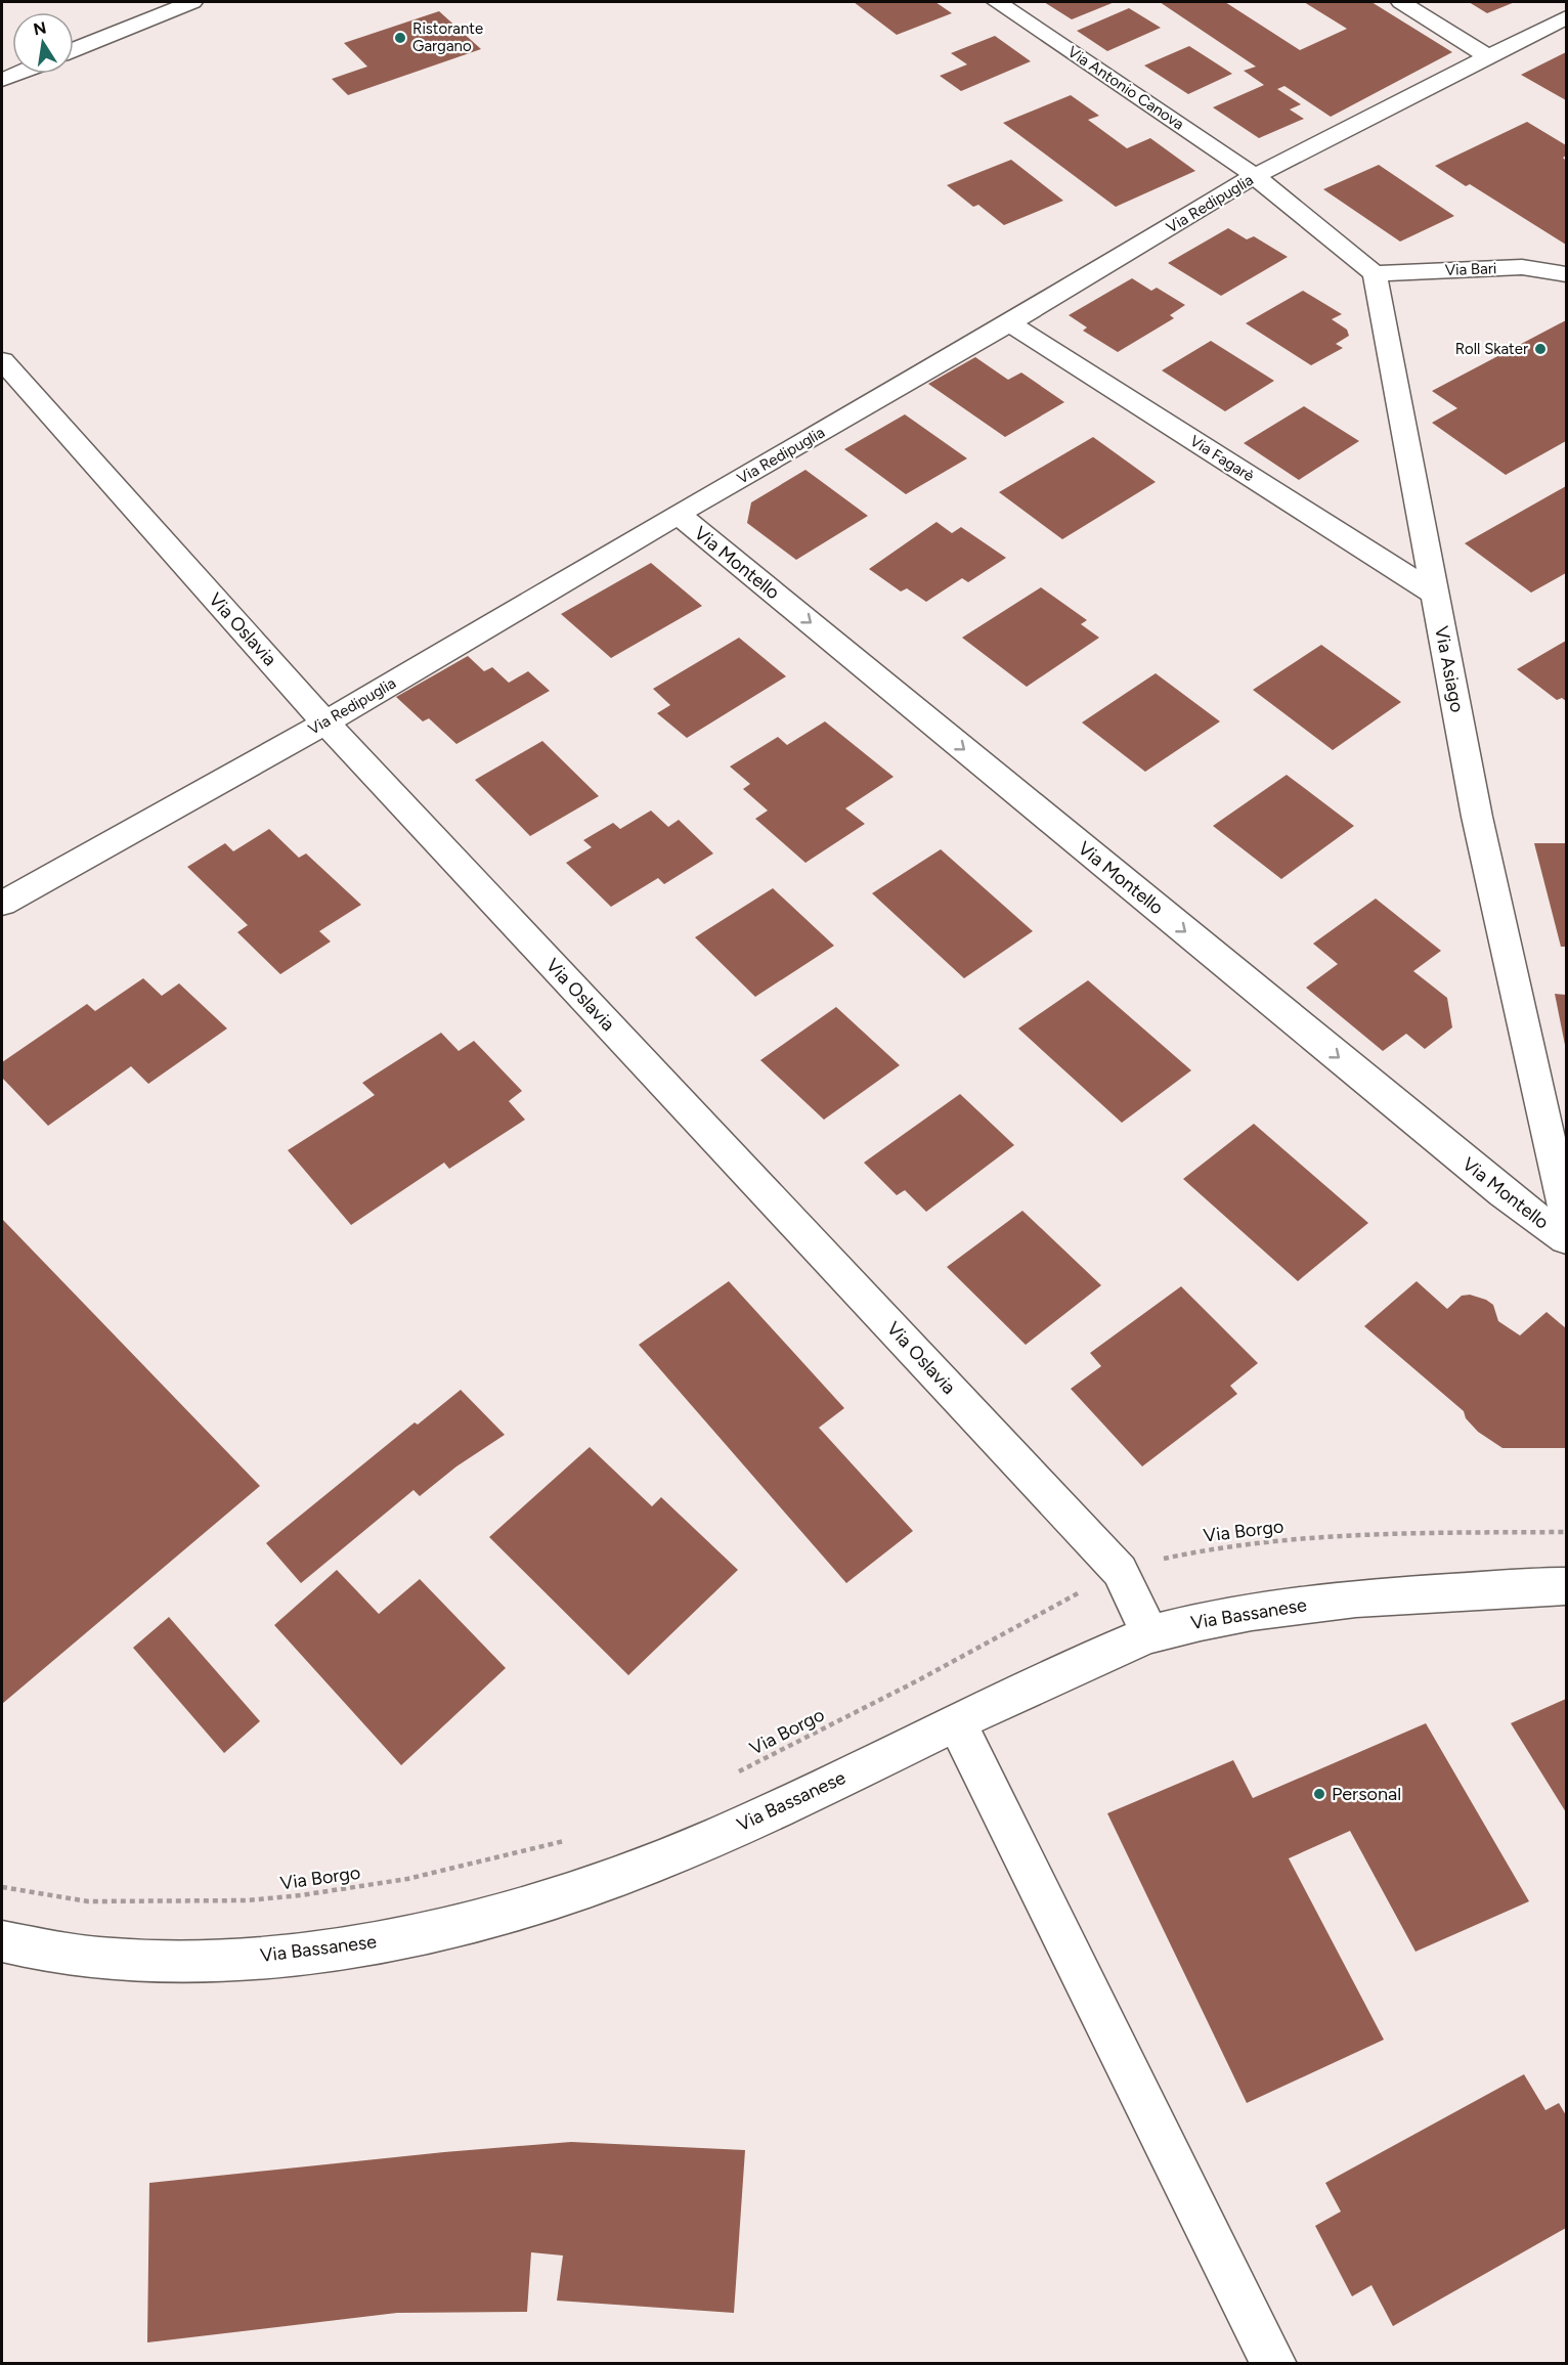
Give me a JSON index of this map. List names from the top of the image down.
{
  "streets": {
    "street": [
      "Via Antonio Canova",
      "Via Redipuglia",
      "Via Bari",
      "Via Fagarè",
      "Via Montello",
      "Via Oslavia",
      "Via Asiago",
      "Via Bassanese"
    ],
    "path": ["Via Borgo"]
  },
  "crossings": [
    ["Via Antonio Canova", "Via Redipuglia"],
    ["Via Redipuglia", "Via Fagarè"],
    ["Via Redipuglia", "Via Montello"],
    ["Via Redipuglia", "Via Oslavia"],
    ["Via Bari", "Via Asiago"],
    ["Via Fagarè", "Via Asiago"],
    ["Via Oslavia", "Via Borgo"],
    ["Via Oslavia", "Via Bassanese"]
  ],
  "one_way": ["Via Montello"],
  "places": ["Ristorante Gargano", "Roll Skater", "Personal"],
  "north": "top"
}
